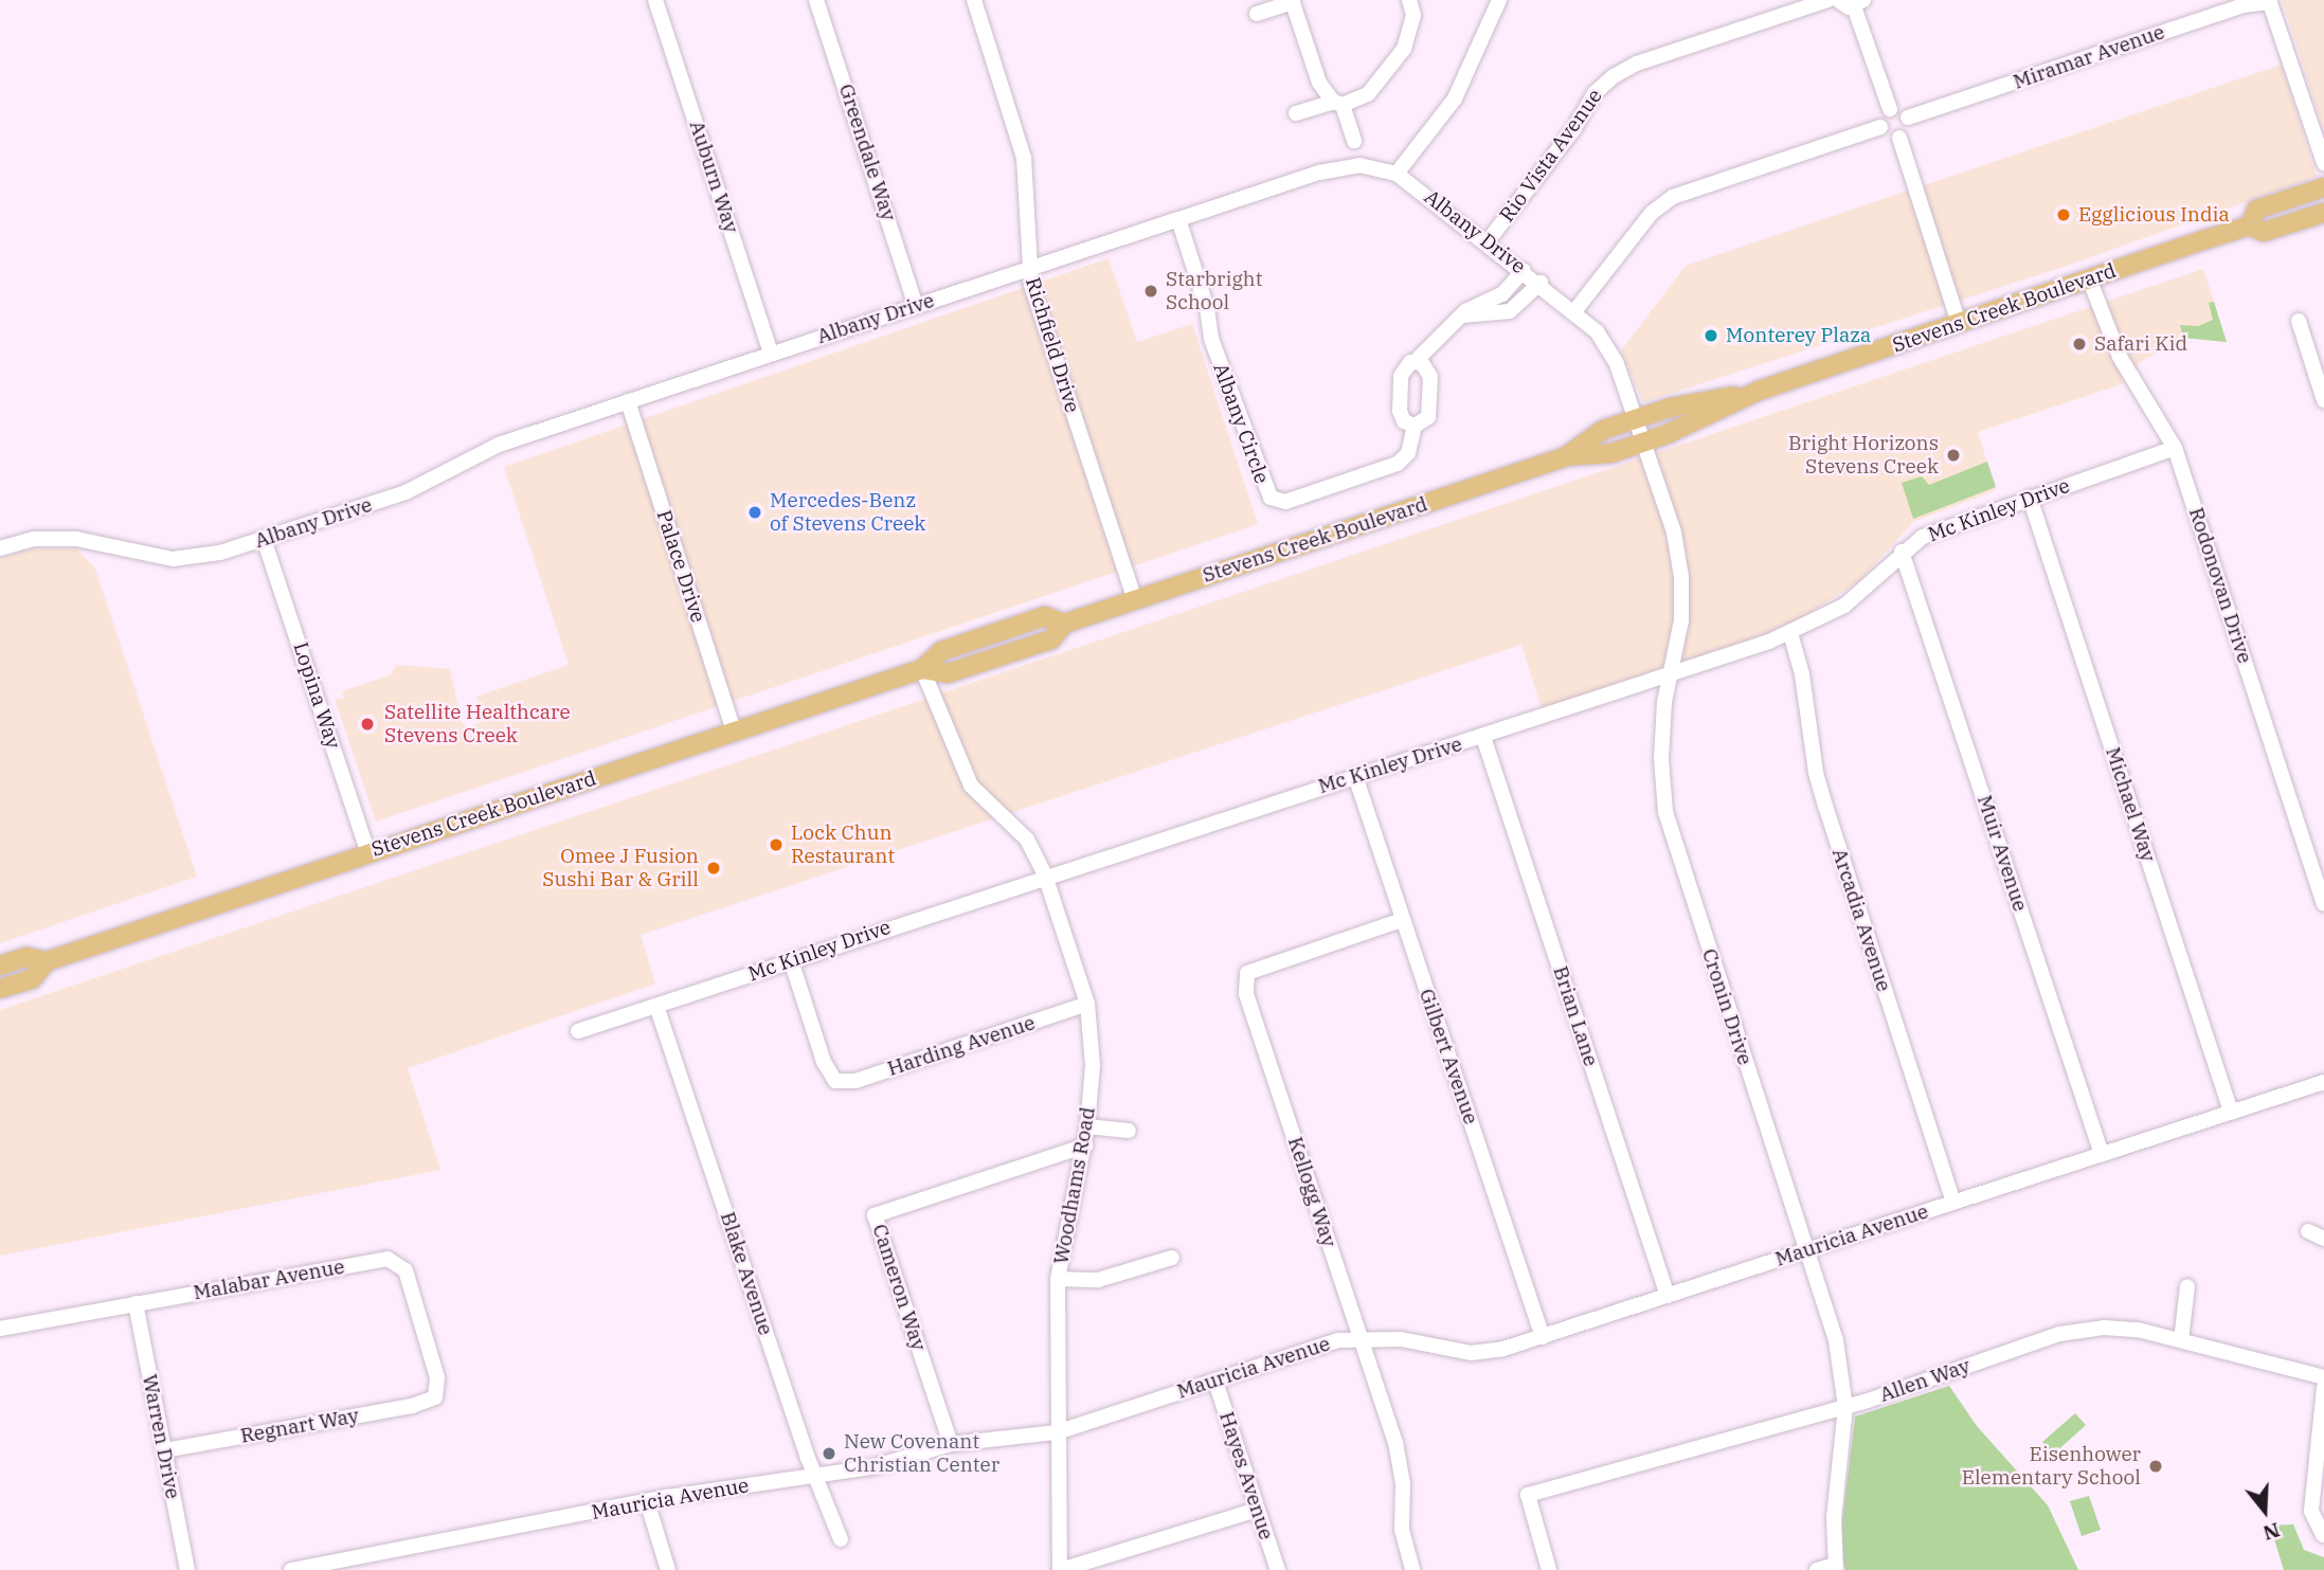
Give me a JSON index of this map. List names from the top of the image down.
{
  "streets": {
    "main road": ["Stevens Creek Boulevard"],
    "street": [
      "Miramar Avenue",
      "Greendale Way",
      "Rio Vista Avenue",
      "Auburn Way",
      "Albany Drive",
      "Richfield Drive",
      "Albany Circle",
      "Mc Kinley Drive",
      "Palace Drive",
      "Rodonovan Drive",
      "Lopina Way",
      "Michael Way",
      "Muir Avenue",
      "Arcadia Avenue",
      "Cronin Drive",
      "Brian Lane",
      "Harding Avenue",
      "Gilbert Avenue",
      "Woodhams Road",
      "Kellogg Way",
      "Mauricia Avenue",
      "Blake Avenue",
      "Malabar Avenue",
      "Cameron Way",
      "Allen Way",
      "Regnart Way",
      "Warren Drive",
      "Hayes Avenue"
    ]
  },
  "crossings": [
    ["Greendale Way", "Albany Drive"],
    ["Rio Vista Avenue", "Albany Drive"],
    ["Auburn Way", "Albany Drive"],
    ["Albany Drive", "Stevens Creek Boulevard"],
    ["Albany Drive", "Richfield Drive"],
    ["Albany Drive", "Albany Circle"],
    ["Albany Drive", "Palace Drive"],
    ["Albany Drive", "Lopina Way"],
    ["Albany Drive", "Cronin Drive"],
    ["Stevens Creek Boulevard", "Richfield Drive"],
    ["Stevens Creek Boulevard", "Palace Drive"],
    ["Stevens Creek Boulevard", "Rodonovan Drive"],
    ["Stevens Creek Boulevard", "Lopina Way"],
    ["Stevens Creek Boulevard", "Cronin Drive"],
    ["Stevens Creek Boulevard", "Woodhams Road"],
    ["Mc Kinley Drive", "Rodonovan Drive"],
    ["Mc Kinley Drive", "Michael Way"],
    ["Mc Kinley Drive", "Muir Avenue"],
    ["Mc Kinley Drive", "Arcadia Avenue"],
    ["Mc Kinley Drive", "Cronin Drive"],
    ["Mc Kinley Drive", "Brian Lane"],
    ["Mc Kinley Drive", "Harding Avenue"],
    ["Mc Kinley Drive", "Gilbert Avenue"],
    ["Mc Kinley Drive", "Woodhams Road"],
    ["Mc Kinley Drive", "Blake Avenue"],
    ["Michael Way", "Mauricia Avenue"],
    ["Muir Avenue", "Mauricia Avenue"],
    ["Arcadia Avenue", "Mauricia Avenue"],
    ["Cronin Drive", "Mauricia Avenue"],
    ["Cronin Drive", "Allen Way"],
    ["Brian Lane", "Mauricia Avenue"],
    ["Harding Avenue", "Woodhams Road"],
    ["Gilbert Avenue", "Kellogg Way"],
    ["Gilbert Avenue", "Mauricia Avenue"],
    ["Woodhams Road", "Mauricia Avenue"],
    ["Woodhams Road", "Cameron Way"],
    ["Kellogg Way", "Mauricia Avenue"],
    ["Mauricia Avenue", "Blake Avenue"],
    ["Mauricia Avenue", "Cameron Way"],
    ["Mauricia Avenue", "Hayes Avenue"],
    ["Malabar Avenue", "Regnart Way"],
    ["Malabar Avenue", "Warren Drive"],
    ["Regnart Way", "Warren Drive"]
  ],
  "places": [
    "Egglicious India",
    "Starbright School",
    "Monterey Plaza",
    "Safari Kid",
    "Bright Horizons Stevens Creek",
    "Mercedes-Benz of Stevens Creek",
    "Satellite Healthcare Stevens Creek",
    "Lock Chun Restaurant",
    "Omee J Fusion Sushi Bar & Grill",
    "New Covenant Christian Center",
    "Eisenhower Elementary School"
  ],
  "north": "bottom"
}
